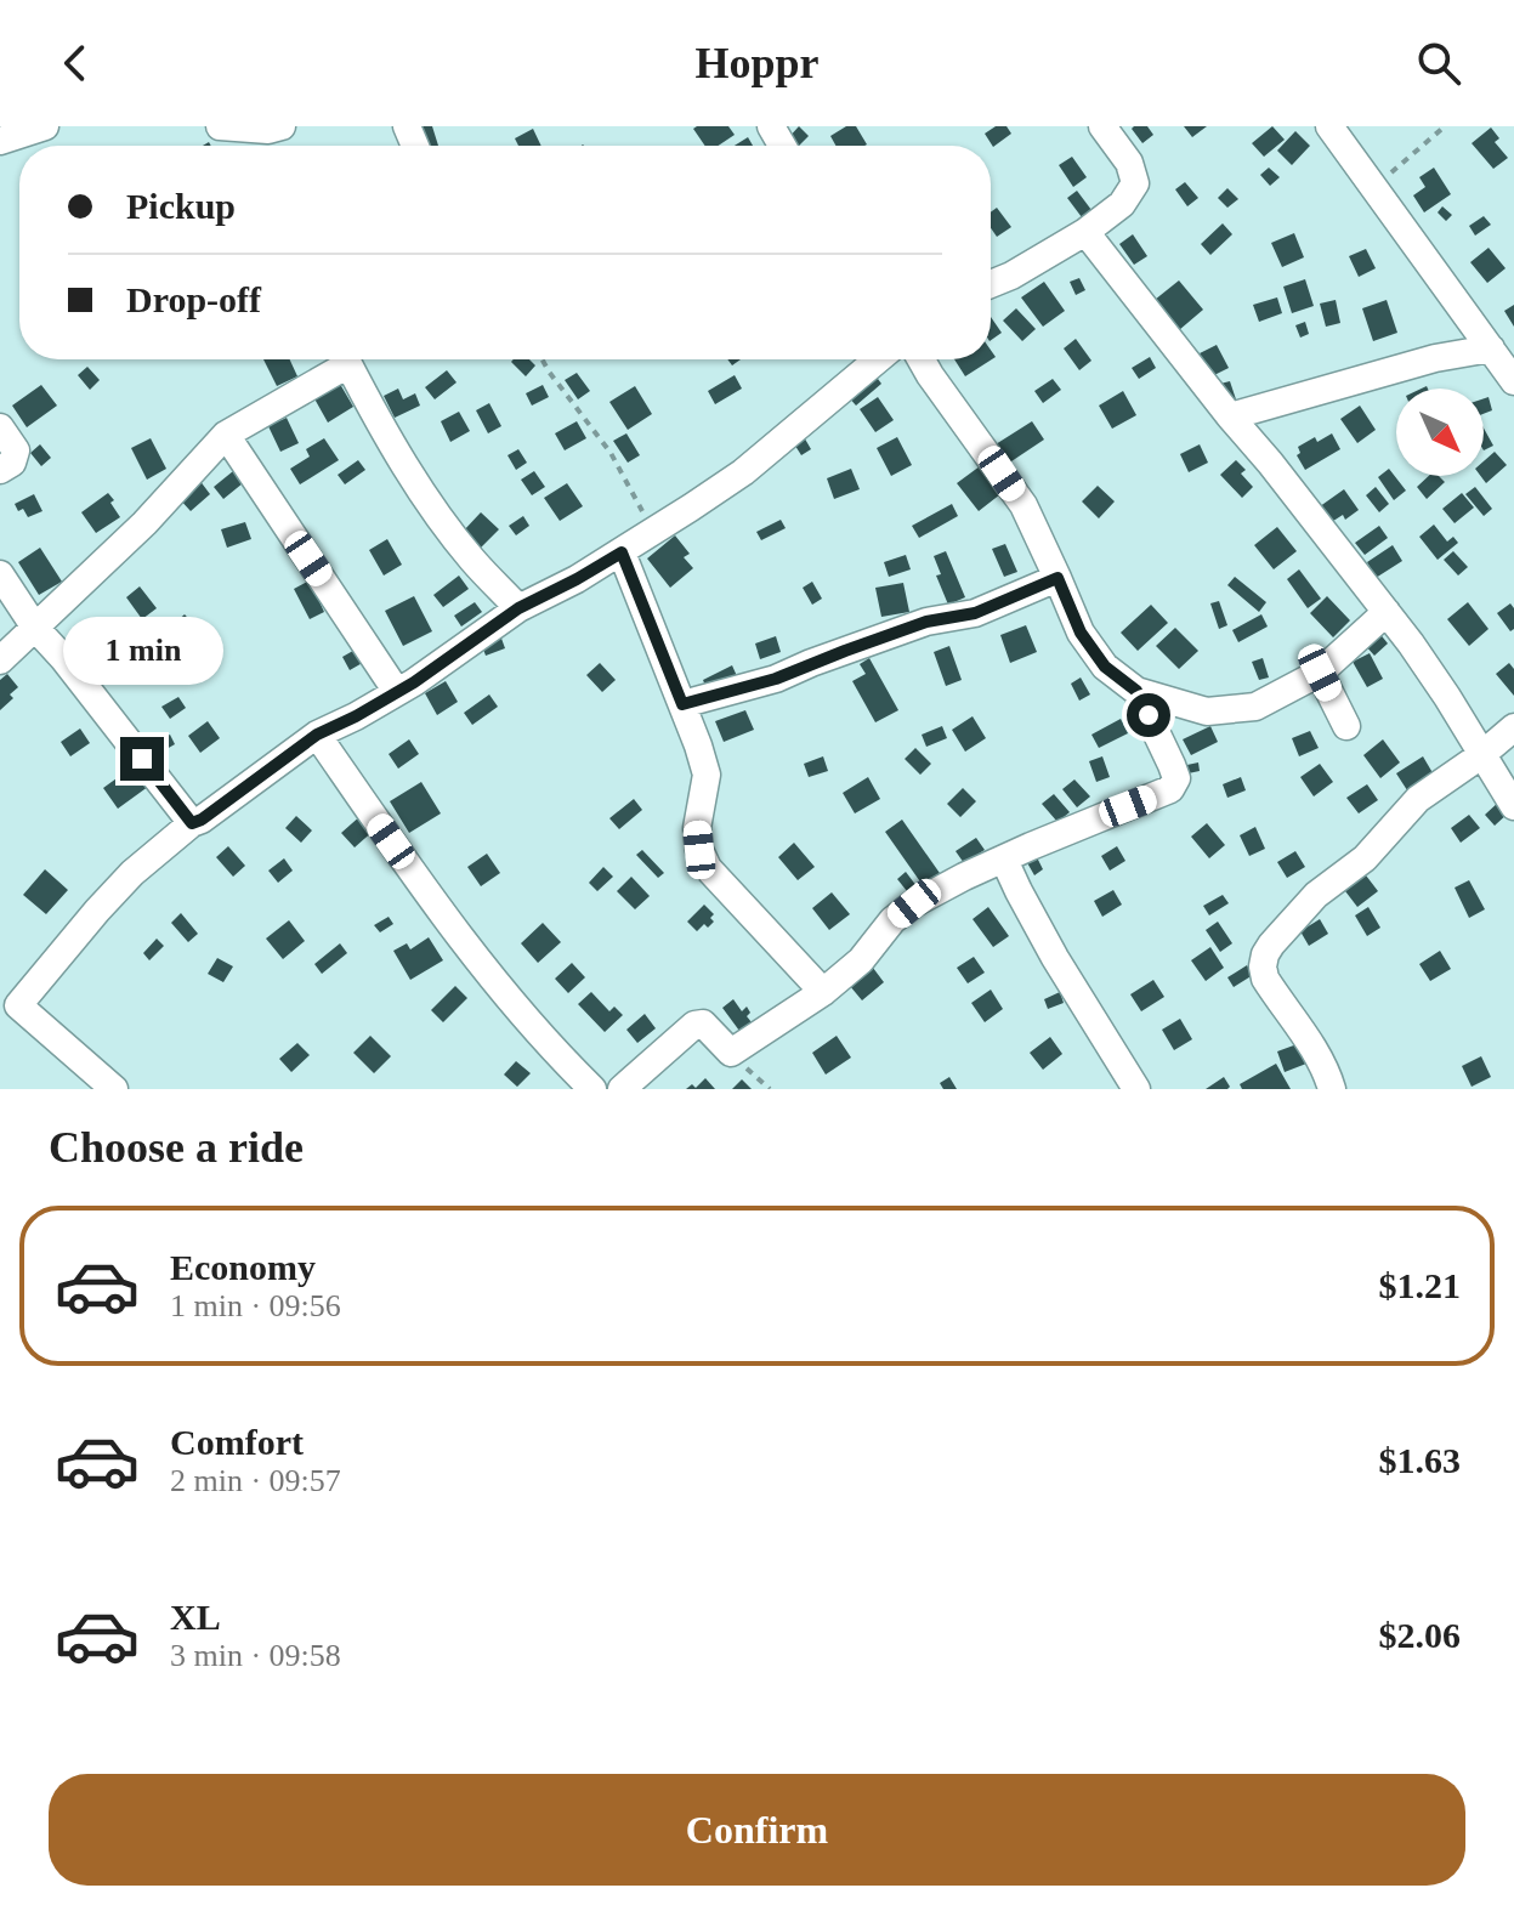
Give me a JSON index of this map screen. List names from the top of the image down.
{
  "north": "bottom right",
  "page": {
    "header": "Hoppr",
    "banner": ["Pickup", "Drop-off"],
    "bubble": "1 min",
    "heading": "Choose a ride",
    "list": [
      {
        "name": "Economy",
        "note": "1 min · 09:56",
        "value": "$1.21"
      },
      {
        "name": "Comfort",
        "note": "2 min · 09:57",
        "value": "$1.63"
      },
      {
        "name": "XL",
        "note": "3 min · 09:58",
        "value": "$2.06"
      }
    ],
    "buttons": "Confirm"
  }
}
